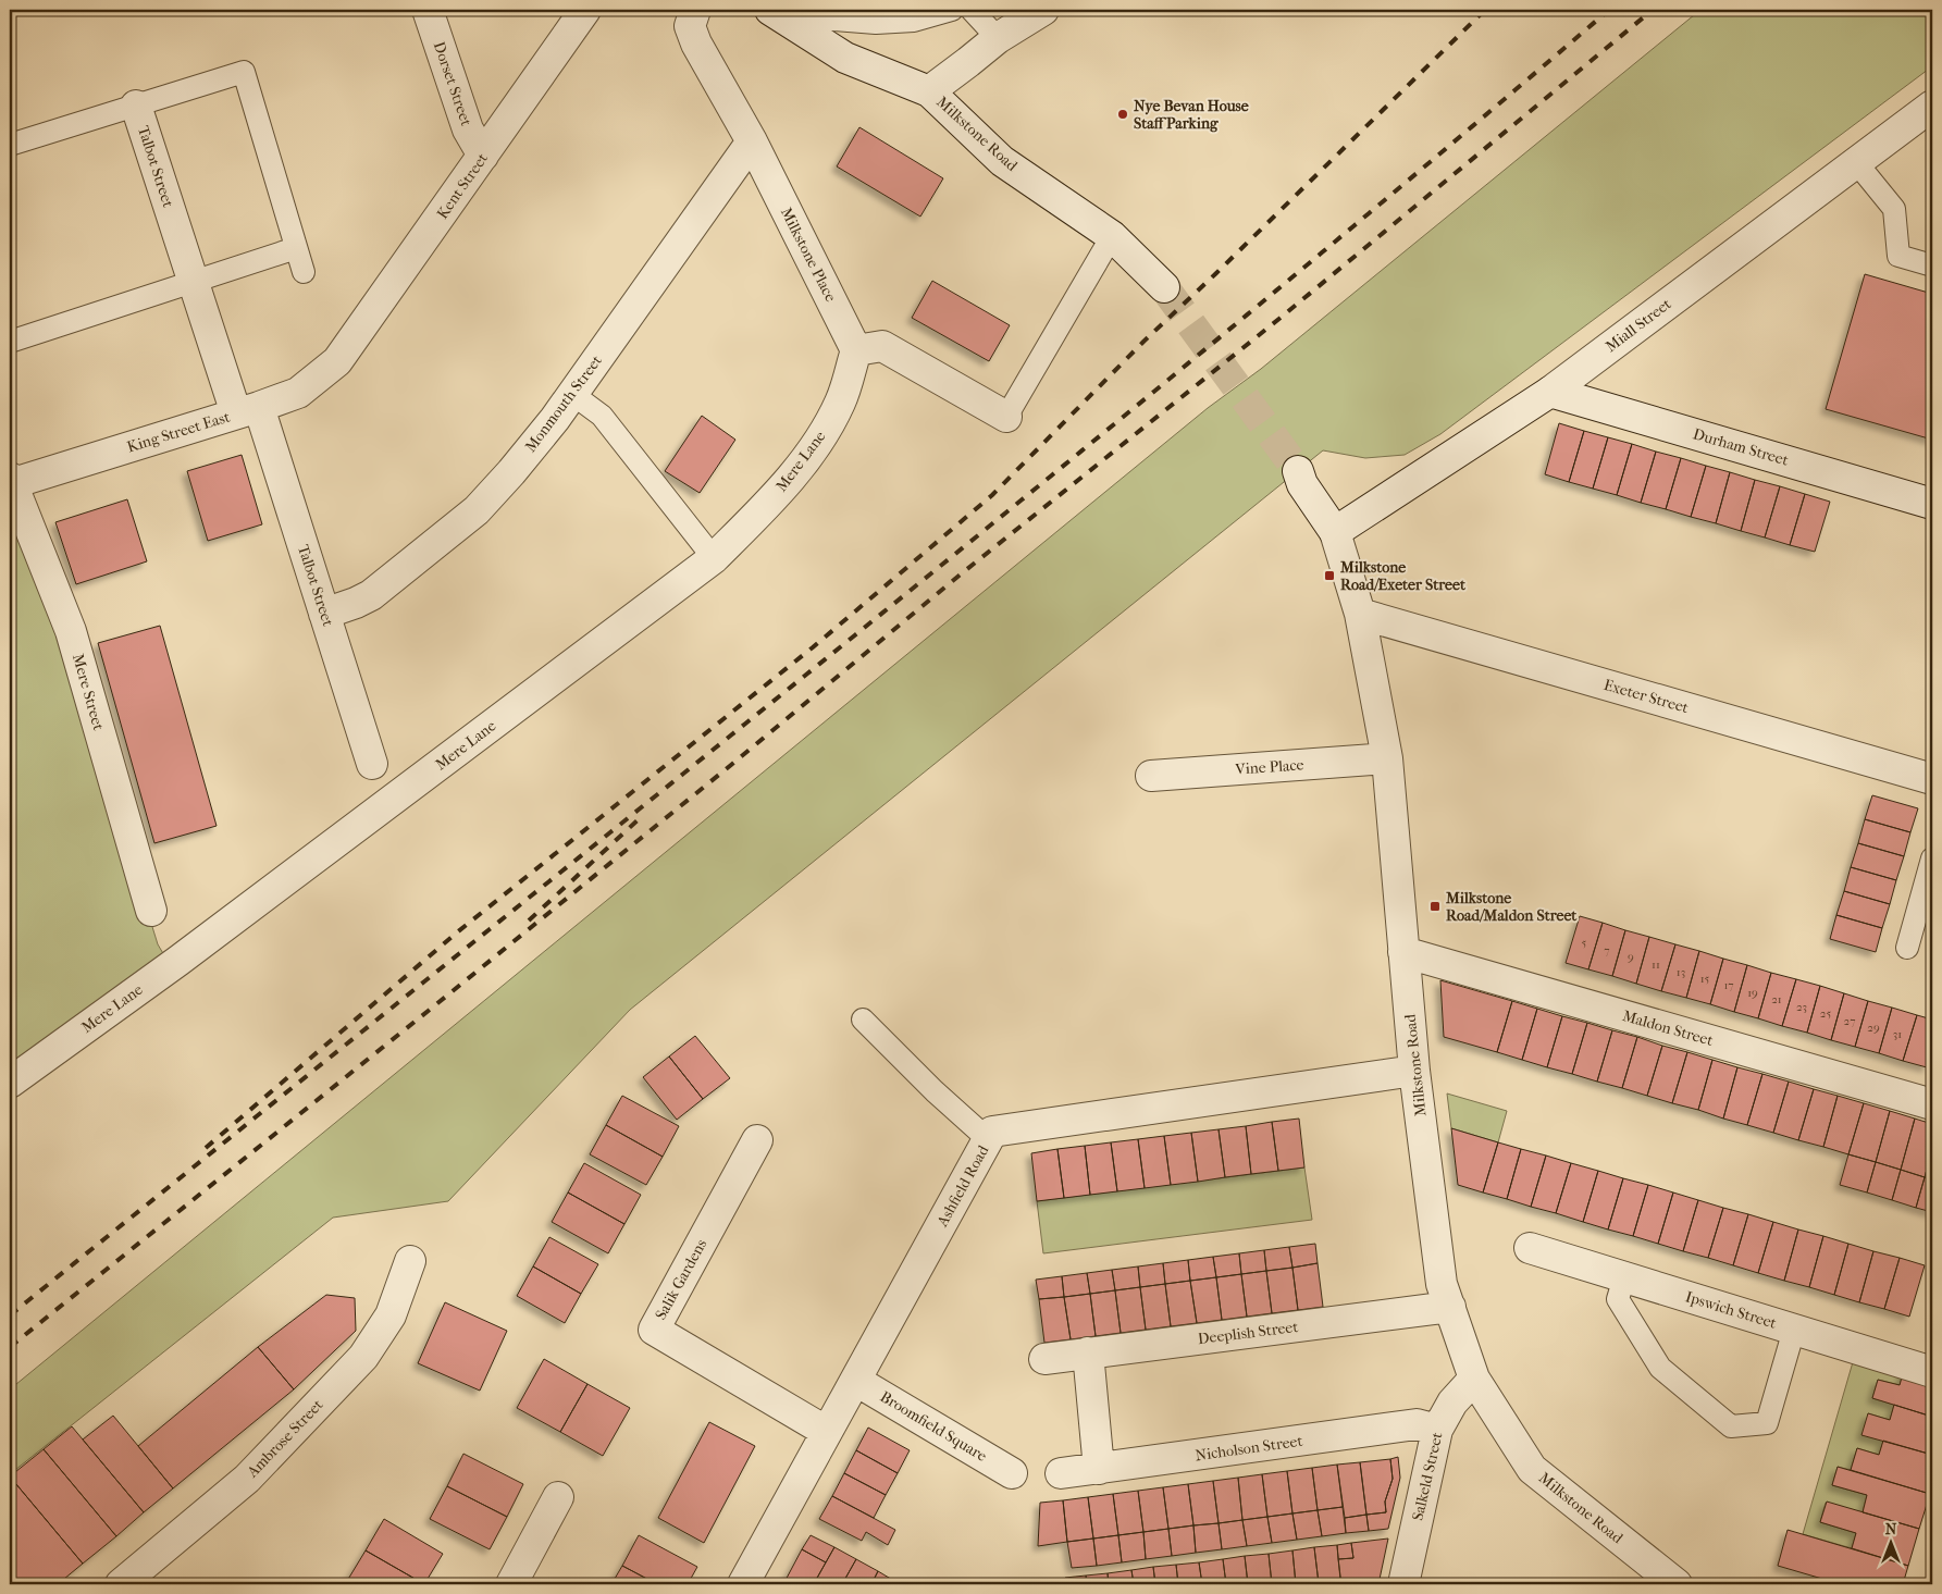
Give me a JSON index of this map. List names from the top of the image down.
{
  "streets": {
    "street": [
      "Dorset Street",
      "Milkstone Road",
      "Talbot Street",
      "Kent Street",
      "Milkstone Place",
      "Miall Street",
      "Monmouth Street",
      "King Street East",
      "Durham Street",
      "Mere Lane",
      "Mere Street",
      "Exeter Street",
      "Vine Place",
      "Maldon Street",
      "Ashfield Road",
      "Salik Gardens",
      "Ipswich Street",
      "Deeplish Street",
      "Broomfield Square",
      "Ambrose Street",
      "Nicholson Street",
      "Salkeld Street"
    ]
  },
  "crossings": [
    ["Dorset Street", "Kent Street"],
    ["Milkstone Road", "Miall Street"],
    ["Milkstone Road", "Exeter Street"],
    ["Milkstone Road", "Vine Place"],
    ["Milkstone Road", "Maldon Street"],
    ["Milkstone Road", "Ashfield Road"],
    ["Milkstone Road", "Deeplish Street"],
    ["Milkstone Road", "Salkeld Street"],
    ["Talbot Street", "Monmouth Street"],
    ["Talbot Street", "King Street East"],
    ["Kent Street", "King Street East"],
    ["Milkstone Place", "Monmouth Street"],
    ["Milkstone Place", "Mere Lane"],
    ["Miall Street", "Durham Street"],
    ["King Street East", "Mere Street"],
    ["Ashfield Road", "Salik Gardens"],
    ["Ashfield Road", "Broomfield Square"],
    ["Nicholson Street", "Salkeld Street"]
  ],
  "places": {
    "other": ["Nye Bevan House Staff Parking"],
    "transit": ["Milkstone Road/Exeter Street", "Milkstone Road/Maldon Street"]
  },
  "house_numbers": [
    "5",
    "7",
    "9",
    "11",
    "13",
    "15",
    "17",
    "19",
    "21",
    "23",
    "25",
    "27",
    "29",
    "31"
  ],
  "north": "top"
}
